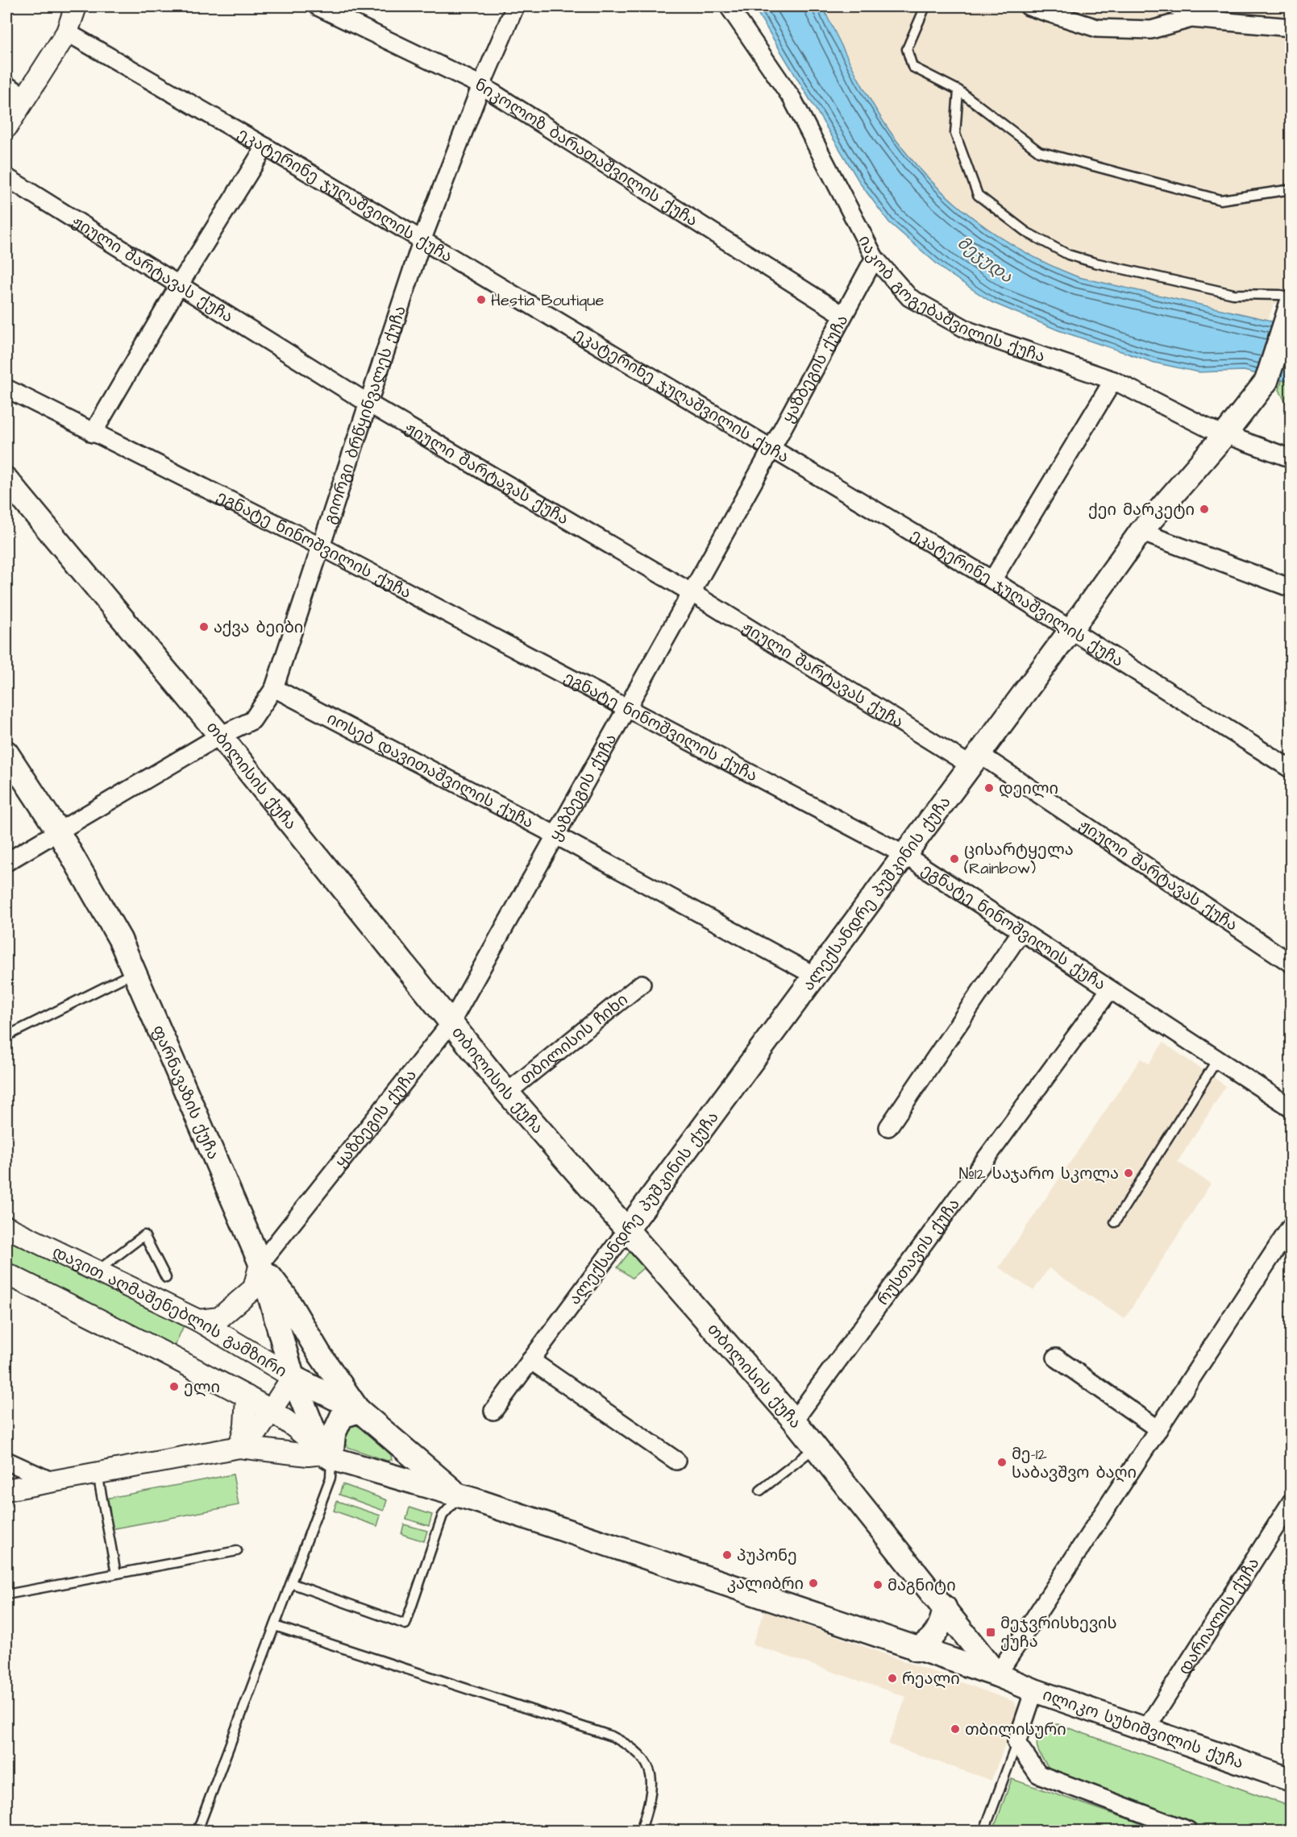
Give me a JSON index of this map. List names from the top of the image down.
{
  "streets": {
    "main road": [
      "თბილისის ქუჩა",
      "ალექსანდრე პუშკინის ქუჩა",
      "ფარნავაზის ქუჩა",
      "დავით აღმაშენებლის გამზირი",
      "ილიკო სუხიშვილის ქუჩა"
    ],
    "street": [
      "ნიკოლოზ ბარათაშვილის ქუჩა",
      "ეკატერინე ჯუღაშვილის ქუჩა",
      "ჟიული შარტავას ქუჩა",
      "იაკობ გოგებაშვილის ქუჩა",
      "ყაზბეგის ქუჩა",
      "გიორგი ბრწყინვალეს ქუჩა",
      "ეგნატე ნინოშვილის ქუჩა",
      "იოსებ დავითაშვილის ქუჩა",
      "თბილისის ჩიხი",
      "რუსთავის ქუჩა",
      "დარიალის ქუჩა"
    ]
  },
  "crossings": [
    ["ნიკოლოზ ბარათაშვილის ქუჩა", "ყაზბეგის ქუჩა"],
    ["ნიკოლოზ ბარათაშვილის ქუჩა", "გიორგი ბრწყინვალეს ქუჩა"],
    ["ეკატერინე ჯუღაშვილის ქუჩა", "ყაზბეგის ქუჩა"],
    ["ეკატერინე ჯუღაშვილის ქუჩა", "გიორგი ბრწყინვალეს ქუჩა"],
    ["ეკატერინე ჯუღაშვილის ქუჩა", "ალექსანდრე პუშკინის ქუჩა"],
    ["ჟიული შარტავას ქუჩა", "ყაზბეგის ქუჩა"],
    ["ჟიული შარტავას ქუჩა", "გიორგი ბრწყინვალეს ქუჩა"],
    ["ჟიული შარტავას ქუჩა", "ალექსანდრე პუშკინის ქუჩა"],
    ["იაკობ გოგებაშვილის ქუჩა", "ყაზბეგის ქუჩა"],
    ["იაკობ გოგებაშვილის ქუჩა", "ალექსანდრე პუშკინის ქუჩა"],
    ["ყაზბეგის ქუჩა", "ეგნატე ნინოშვილის ქუჩა"],
    ["ყაზბეგის ქუჩა", "იოსებ დავითაშვილის ქუჩა"],
    ["ყაზბეგის ქუჩა", "თბილისის ქუჩა"],
    ["ყაზბეგის ქუჩა", "ფარნავაზის ქუჩა"],
    ["ყაზბეგის ქუჩა", "დავით აღმაშენებლის გამზირი"],
    ["გიორგი ბრწყინვალეს ქუჩა", "ეგნატე ნინოშვილის ქუჩა"],
    ["გიორგი ბრწყინვალეს ქუჩა", "იოსებ დავითაშვილის ქუჩა"],
    ["გიორგი ბრწყინვალეს ქუჩა", "თბილისის ქუჩა"],
    ["გიორგი ბრწყინვალეს ქუჩა", "ფარნავაზის ქუჩა"],
    ["ეგნატე ნინოშვილის ქუჩა", "ალექსანდრე პუშკინის ქუჩა"],
    ["ეგნატე ნინოშვილის ქუჩა", "რუსთავის ქუჩა"],
    ["იოსებ დავითაშვილის ქუჩა", "ალექსანდრე პუშკინის ქუჩა"],
    ["თბილისის ქუჩა", "ალექსანდრე პუშკინის ქუჩა"],
    ["თბილისის ქუჩა", "თბილისის ჩიხი"],
    ["თბილისის ქუჩა", "რუსთავის ქუჩა"],
    ["თბილისის ქუჩა", "დავით აღმაშენებლის გამზირი"],
    ["თბილისის ქუჩა", "ილიკო სუხიშვილის ქუჩა"],
    ["ფარნავაზის ქუჩა", "დავით აღმაშენებლის გამზირი"],
    ["დავით აღმაშენებლის გამზირი", "ილიკო სუხიშვილის ქუჩა"],
    ["დარიალის ქუჩა", "ილიკო სუხიშვილის ქუჩა"]
  ],
  "water": ["მეჯუდა"],
  "places": {
    "other": [
      "Hestia Boutique",
      "ქეი მარკეტი",
      "აქვა ბეიბი",
      "დეილი",
      "ცისარტყელა (Rainbow)",
      "№12 საჯარო სკოლა",
      "ელი",
      "მე-12 საბავშვო ბაღი",
      "პუპონე",
      "კალიბრი",
      "მაგნიტი",
      "რეალი",
      "თბილისური"
    ],
    "transit": ["მეჯვრისხევის ქუჩა"]
  }
}
